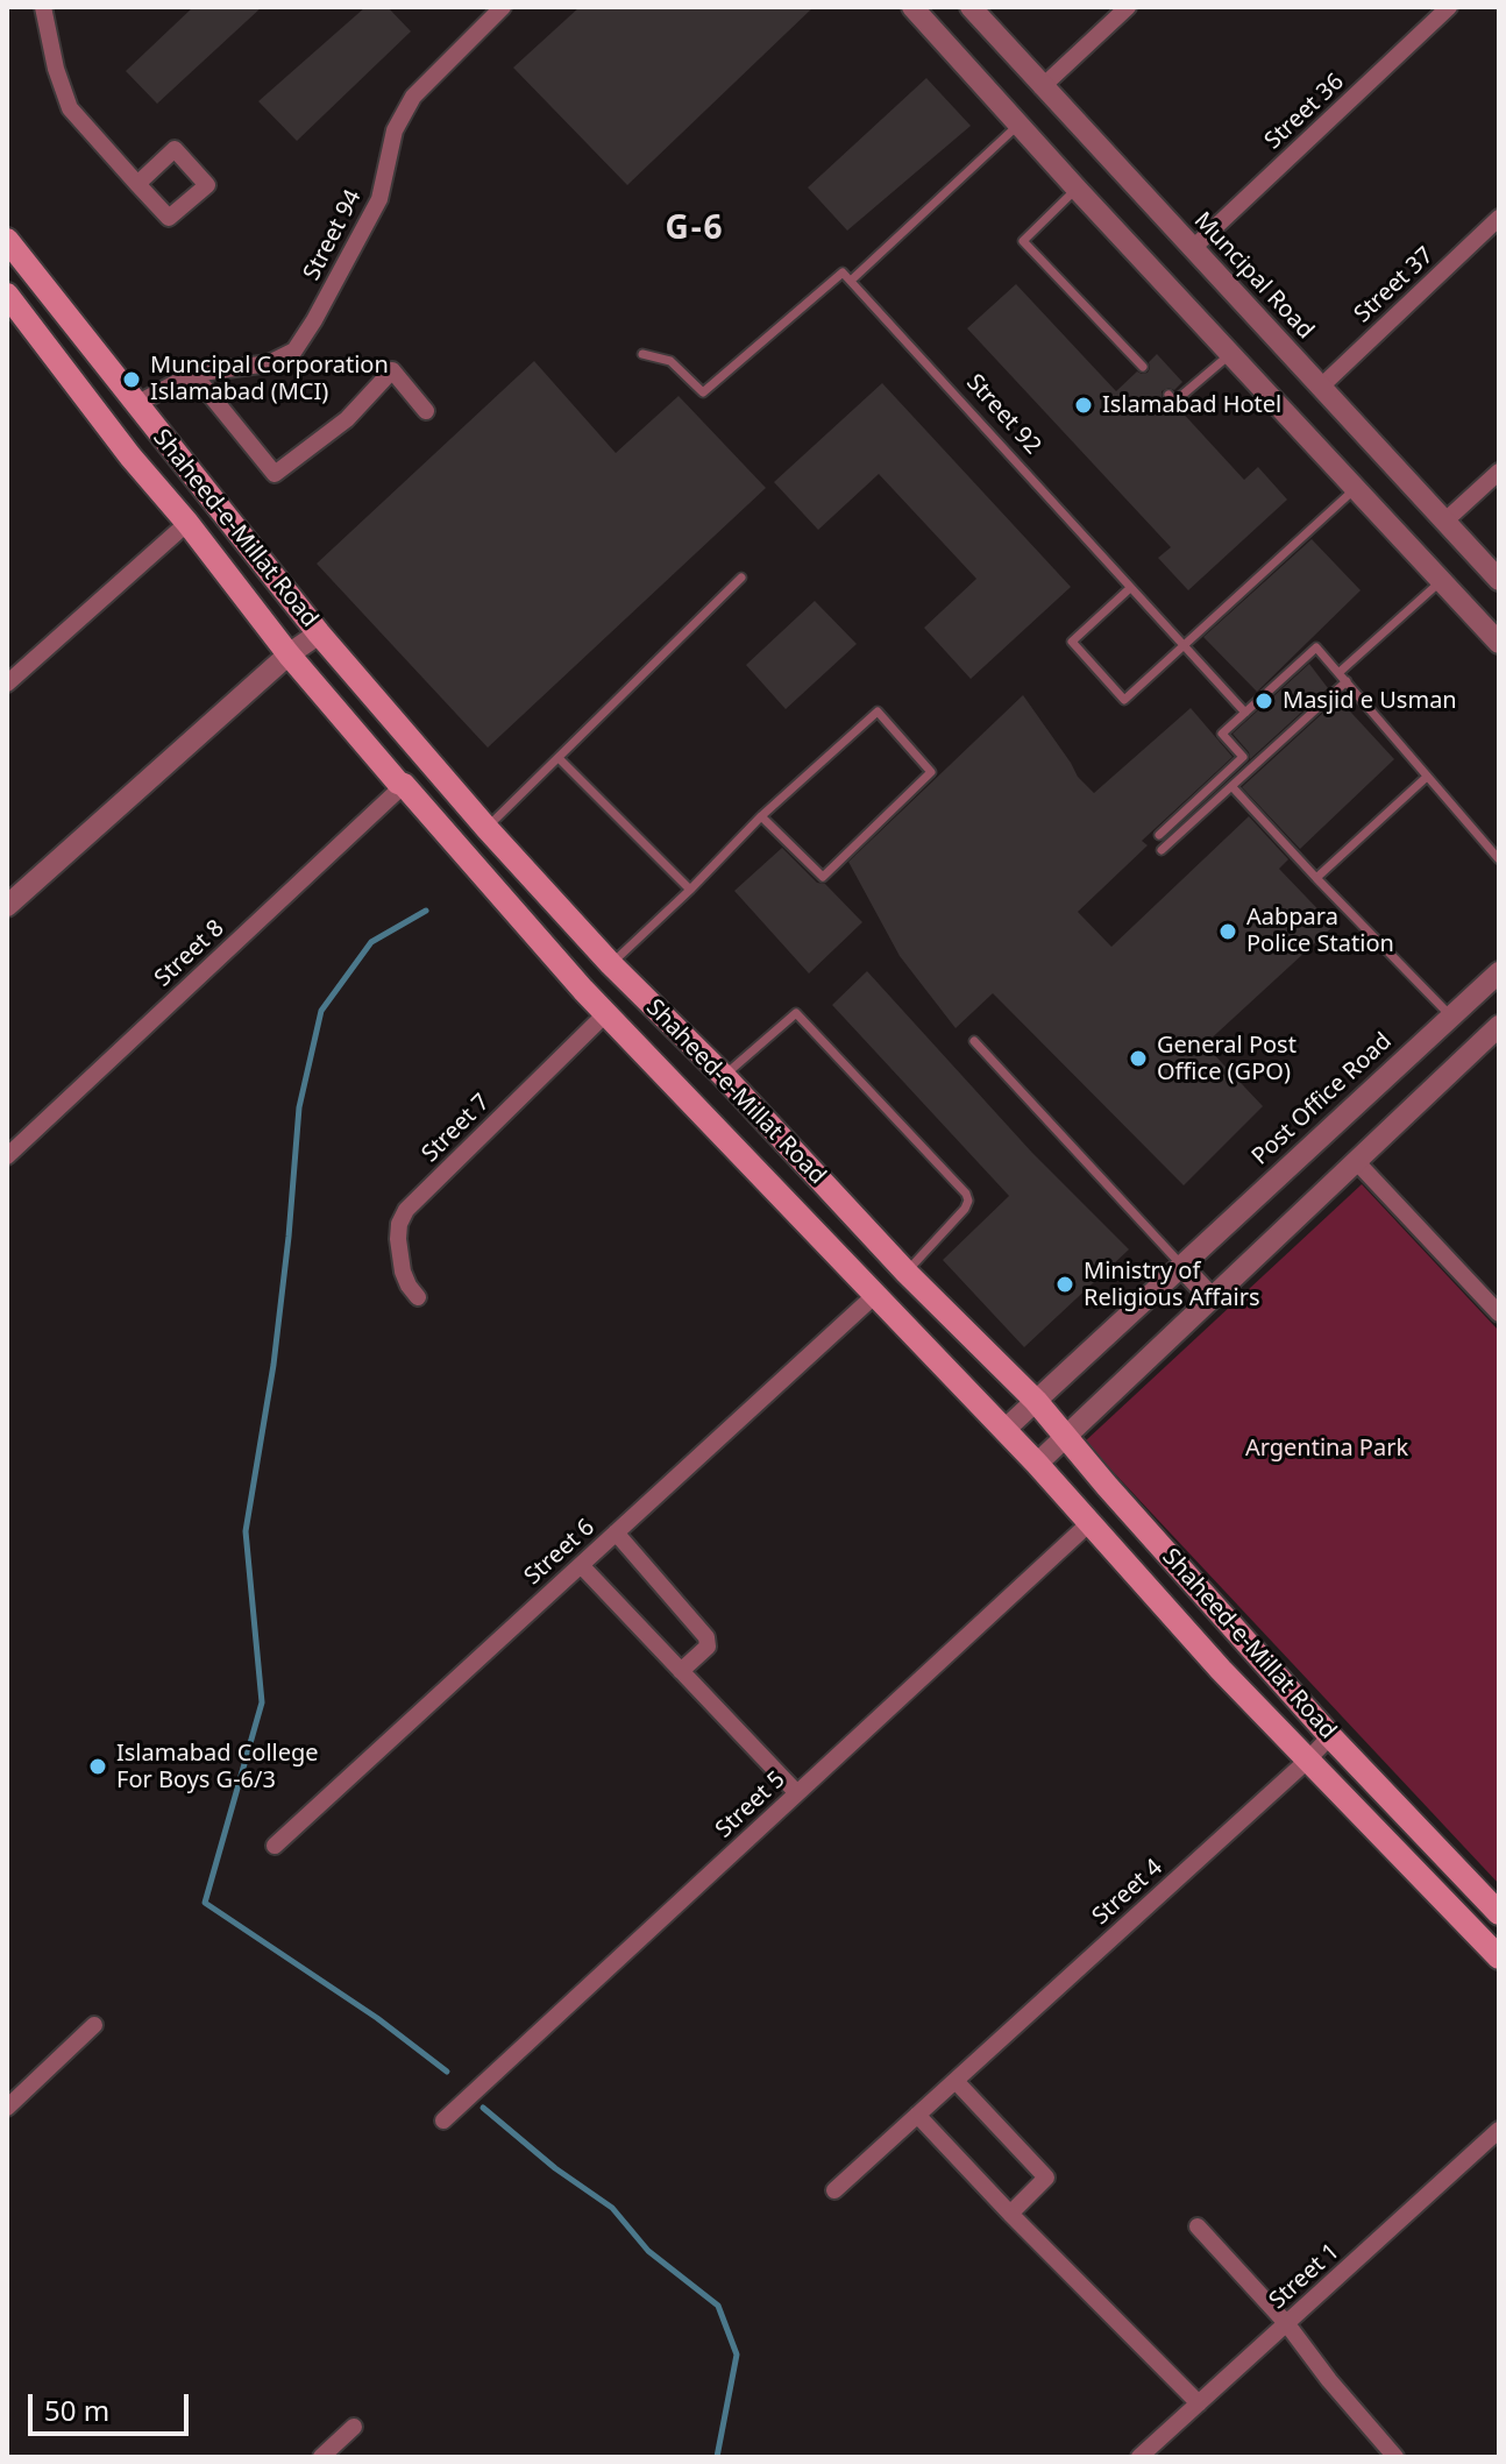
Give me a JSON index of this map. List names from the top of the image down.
{
  "streets": {
    "main road": ["Shaheed-e-Millat Road"],
    "street": [
      "Street 36",
      "Street 94",
      "Muncipal Road",
      "Street 37",
      "Street 8",
      "Post Office Road",
      "Street 7",
      "Street 6",
      "Street 5",
      "Street 4",
      "Street 1"
    ],
    "lane": ["Street 92"]
  },
  "crossings": [
    ["Street 36", "Muncipal Road"],
    ["Street 94", "Shaheed-e-Millat Road"],
    ["Muncipal Road", "Street 37"],
    ["Shaheed-e-Millat Road", "Street 8"],
    ["Shaheed-e-Millat Road", "Post Office Road"],
    ["Shaheed-e-Millat Road", "Street 7"],
    ["Shaheed-e-Millat Road", "Street 6"],
    ["Shaheed-e-Millat Road", "Street 5"],
    ["Shaheed-e-Millat Road", "Street 4"]
  ],
  "districts": ["G-6"],
  "parks": ["Argentina Park"],
  "places": [
    "Muncipal Corporation Islamabad (MCI)",
    "Islamabad Hotel",
    "Masjid e Usman",
    "Aabpara Police Station",
    "General Post Office (GPO)",
    "Ministry of Religious Affairs",
    "Islamabad College For Boys G-6/3"
  ],
  "scale_bar": "50 m"
}
